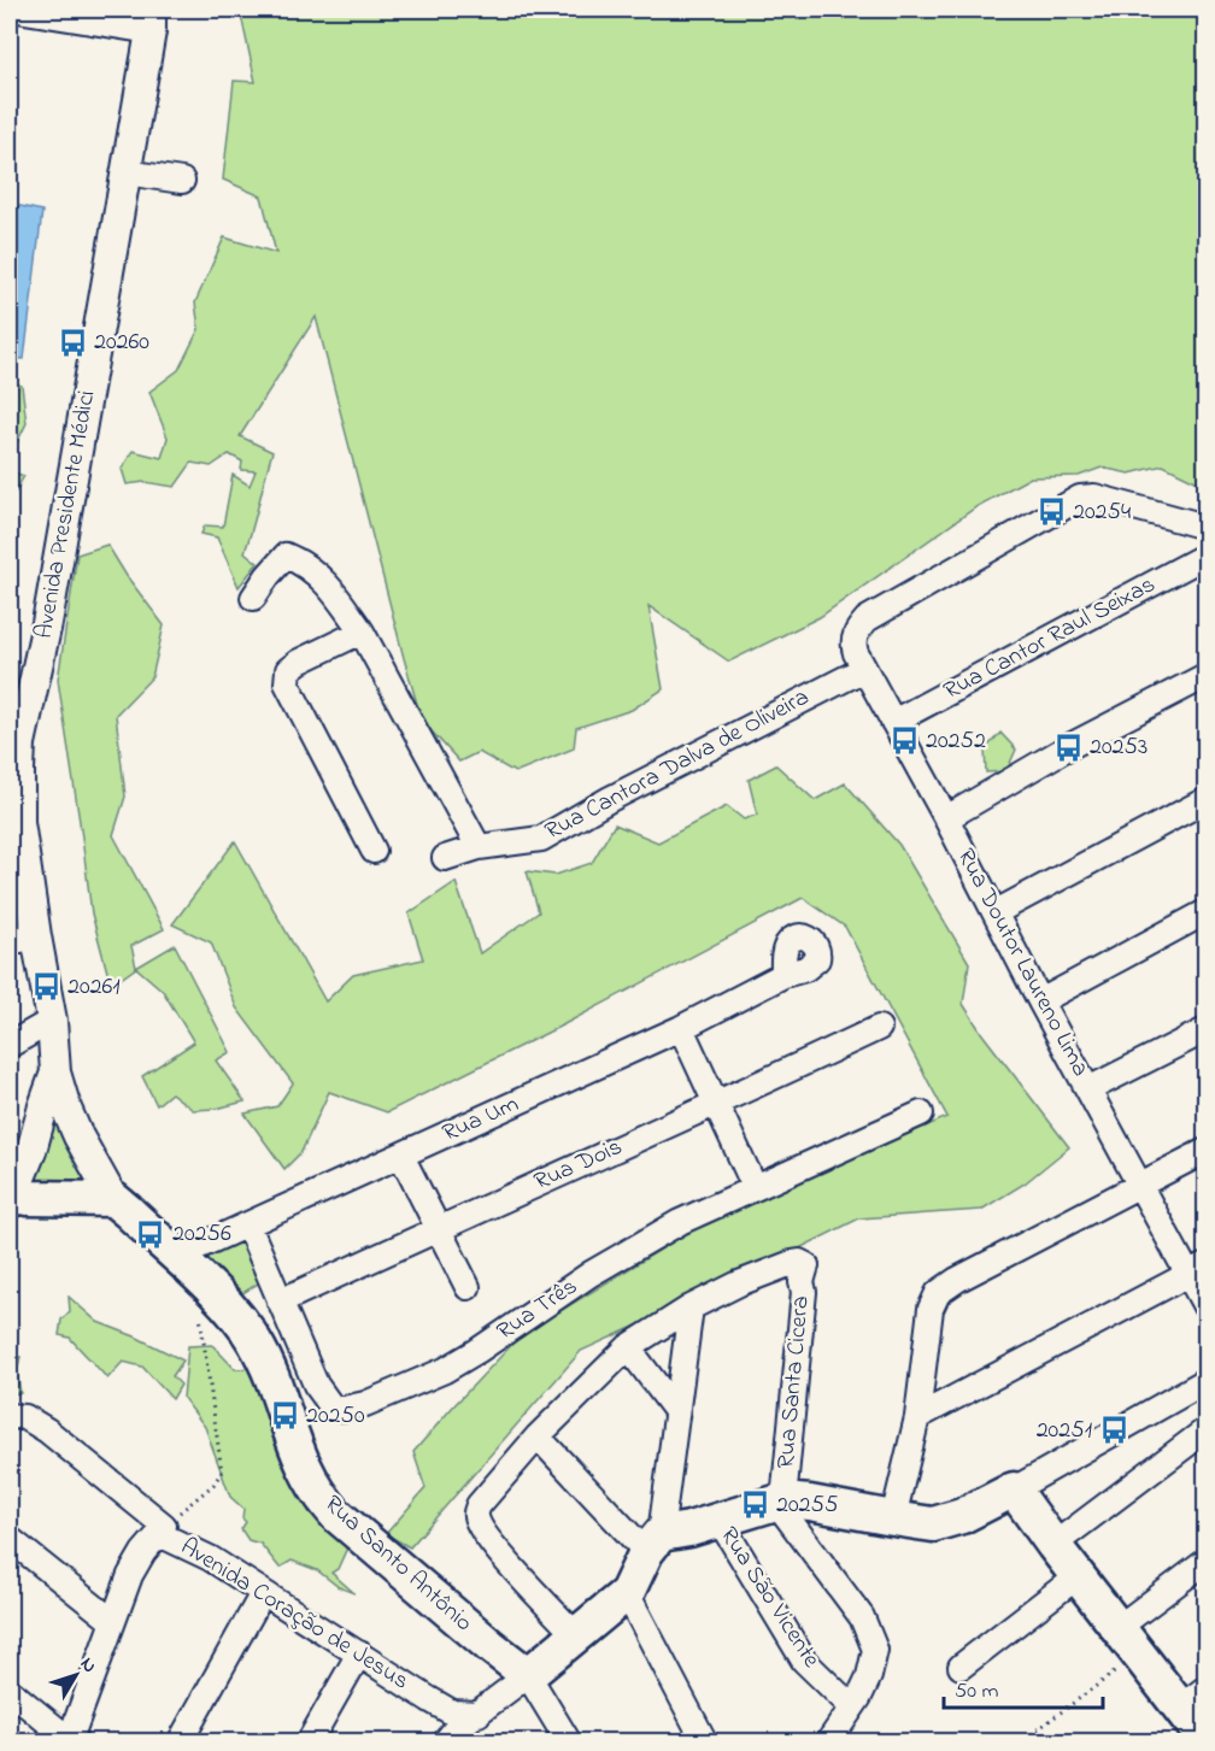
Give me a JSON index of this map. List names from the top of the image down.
{
  "streets": {
    "main road": ["Rua Santo Antônio"],
    "street": [
      "Avenida Presidente Médici",
      "Rua Cantor Raul Seixas",
      "Rua Cantora Dalva de Oliveira",
      "Rua Doutor Laureno Lima",
      "Rua Um",
      "Rua Dois",
      "Rua Três",
      "Rua Santa Cicera",
      "Rua São Vicente",
      "Avenida Coração de Jesus"
    ]
  },
  "crossings": [
    ["Avenida Presidente Médici", "Rua Santo Antônio"],
    ["Rua Cantor Raul Seixas", "Rua Doutor Laureno Lima"],
    ["Rua Cantora Dalva de Oliveira", "Rua Doutor Laureno Lima"],
    ["Rua Um", "Rua Três"],
    ["Rua Um", "Rua Santo Antônio"],
    ["Rua Dois", "Rua Três"]
  ],
  "places": {
    "bus stop": [
      "20260",
      "20254",
      "20252",
      "20253",
      "20261",
      "20256",
      "20250",
      "20251",
      "20255"
    ]
  },
  "scale_bar": "50 m",
  "north": "top right"
}
